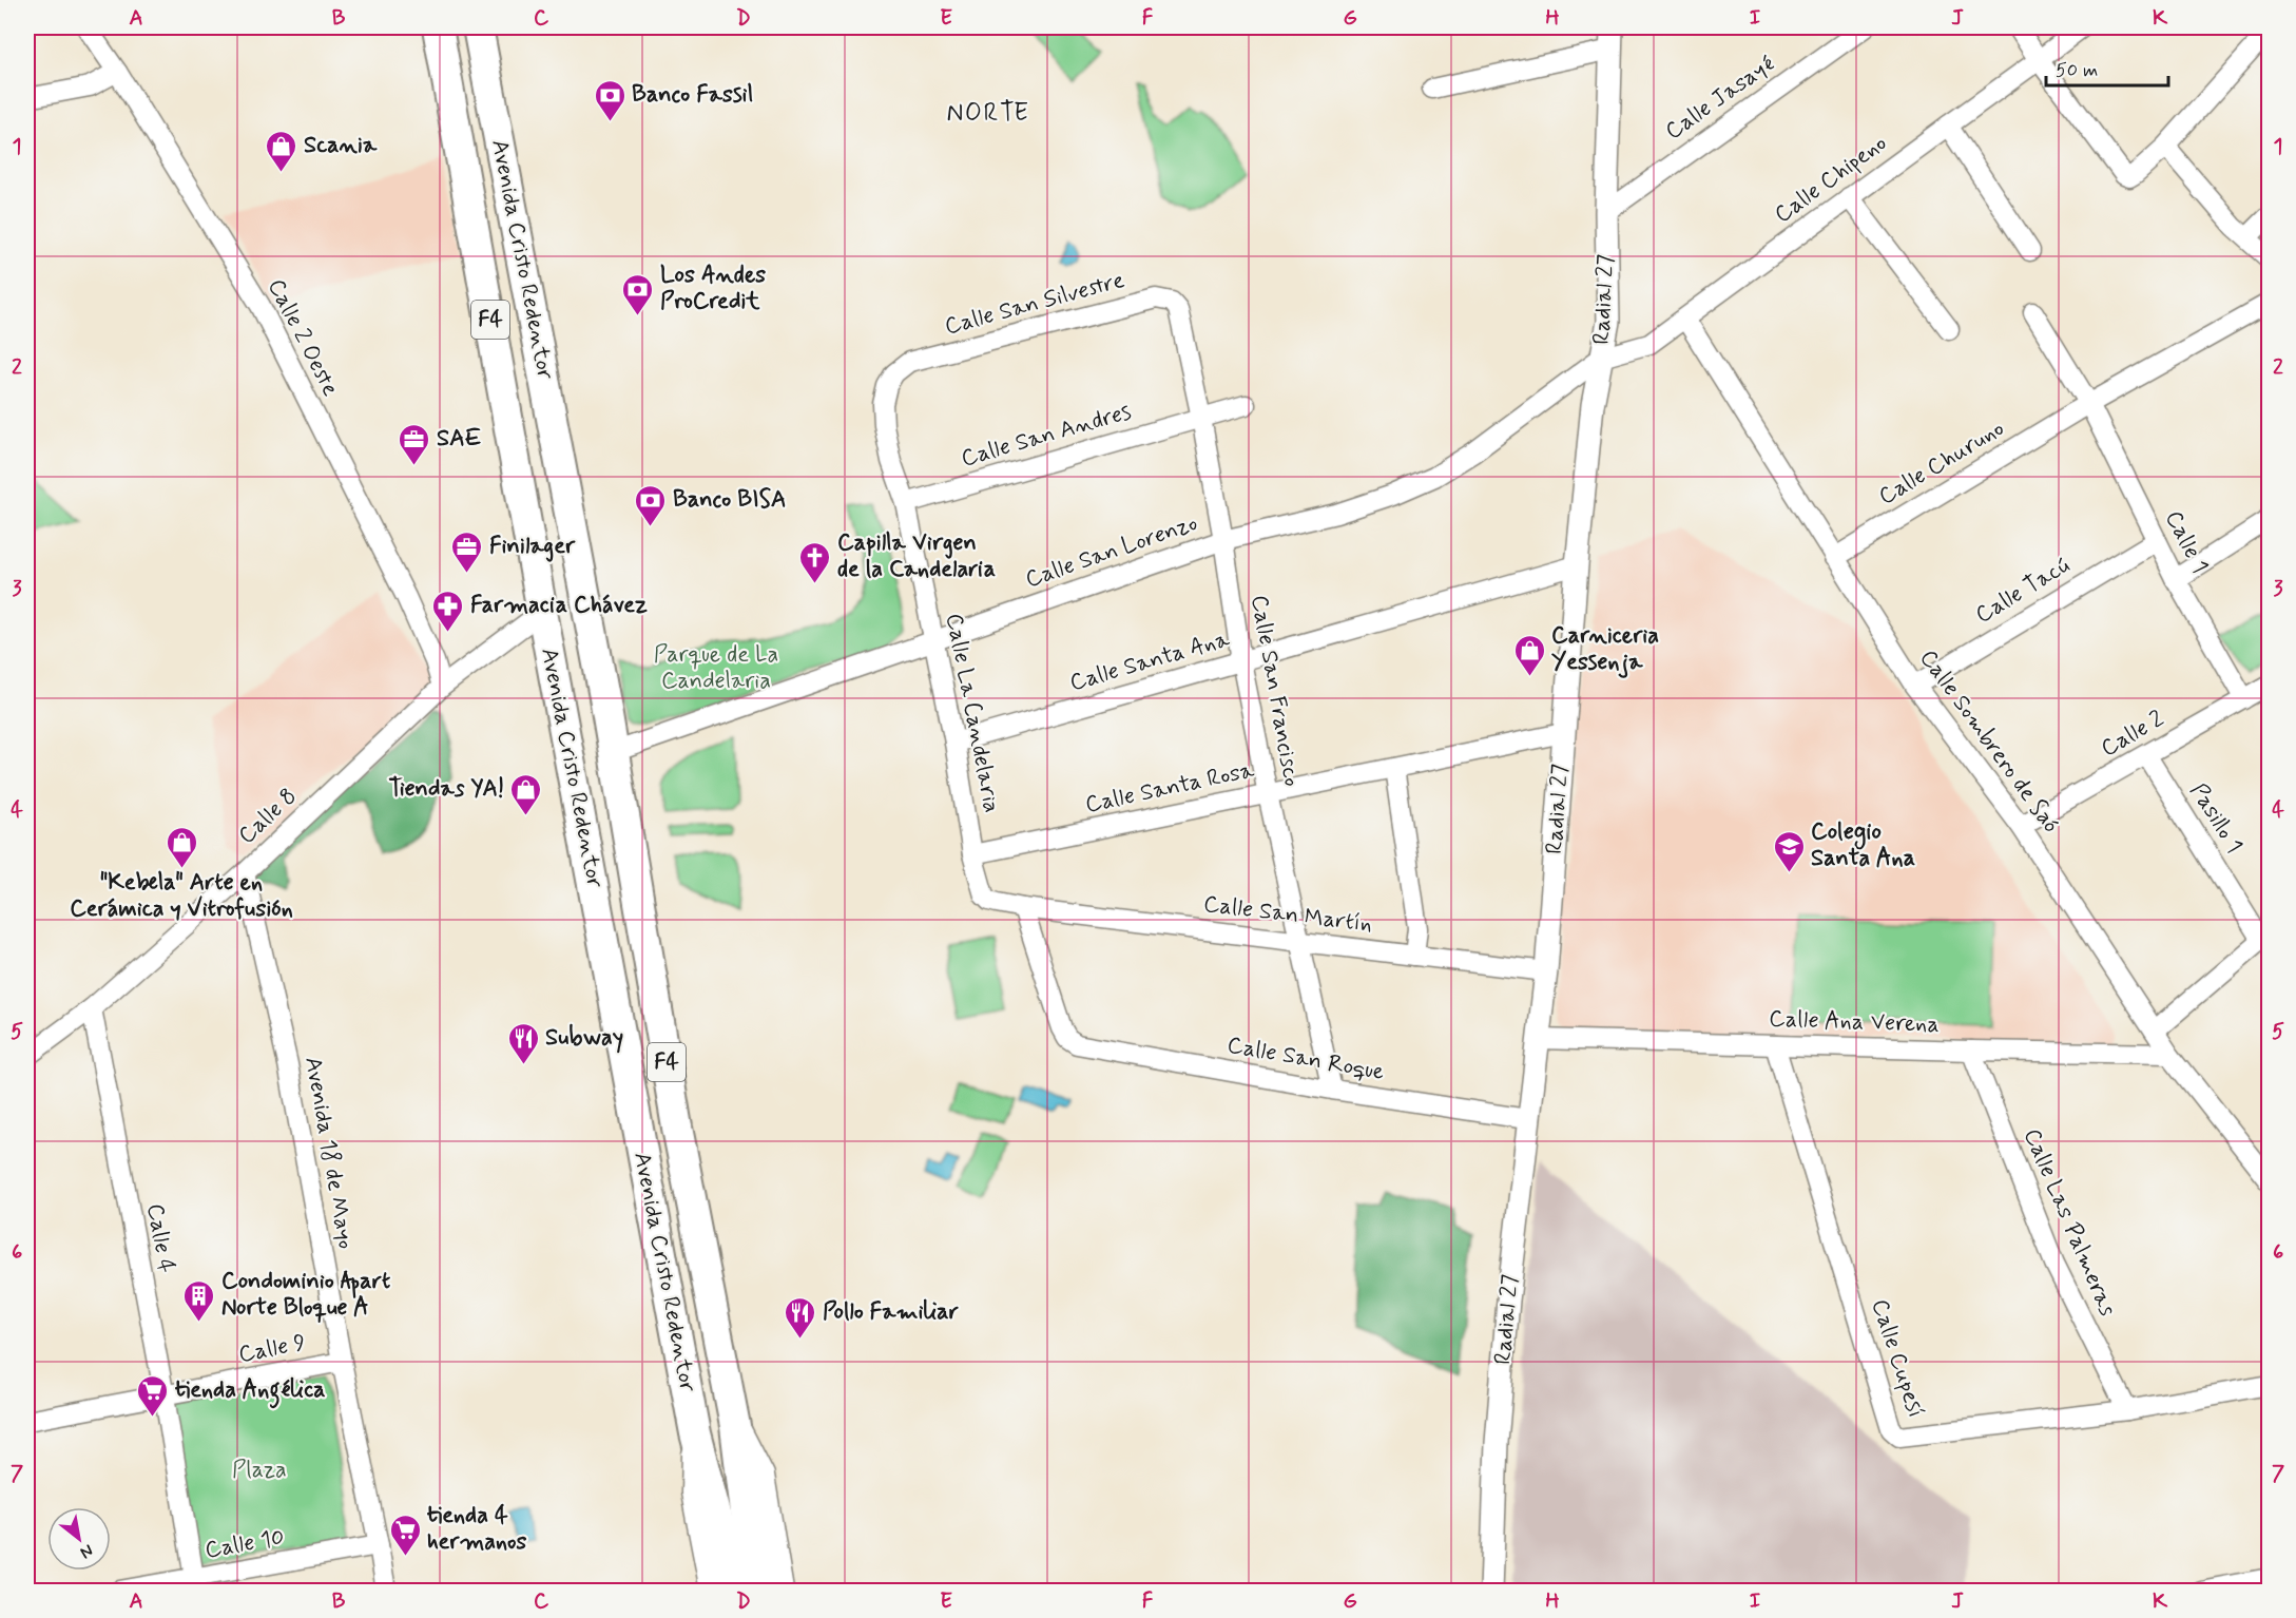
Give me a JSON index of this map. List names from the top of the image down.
{
  "streets": {
    "highway": ["Avenida Cristo Redentor", "F4"],
    "street": [
      "Calle Jasayé",
      "Calle Chipeno",
      "Radial 27",
      "Calle San Silvestre",
      "Calle 2 Oeste",
      "Calle San Andres",
      "Calle Churuno",
      "Calle 1",
      "Calle San Lorenzo",
      "Calle Tacú",
      "Calle Santa Ana",
      "Calle San Francisco",
      "Calle La Candelaria",
      "Calle 2",
      "Calle Sombrero de Saó",
      "Calle Santa Rosa",
      "Calle 8",
      "Pasillo 1",
      "Calle San Martín",
      "Calle Ana Verena",
      "Calle San Roque",
      "Avenida 18 de Mayo",
      "Calle Las Palmeras",
      "Calle 4",
      "Calle 9",
      "Calle Cupesí",
      "Calle 10"
    ]
  },
  "crossings": [
    ["Calle Jasayé", "Radial 27"],
    ["Calle Chipeno", "Radial 27"],
    ["Calle Chipeno", "Calle San Lorenzo"],
    ["Calle Chipeno", "Calle Sombrero de Saó"],
    ["Avenida Cristo Redentor", "Calle San Lorenzo"],
    ["Avenida Cristo Redentor", "Calle 8"],
    ["Radial 27", "Calle San Lorenzo"],
    ["Radial 27", "Calle Santa Ana"],
    ["Radial 27", "Calle Santa Rosa"],
    ["Radial 27", "Calle San Martín"],
    ["Radial 27", "Calle Ana Verena"],
    ["Radial 27", "Calle San Roque"],
    ["Calle San Silvestre", "Calle San Francisco"],
    ["Calle San Silvestre", "Calle La Candelaria"],
    ["Calle 2 Oeste", "Calle 8"],
    ["Calle San Andres", "Calle San Francisco"],
    ["Calle San Andres", "Calle La Candelaria"],
    ["Calle Churuno", "Calle 1"],
    ["Calle Churuno", "Calle Sombrero de Saó"],
    ["Calle 1", "Calle Tacú"],
    ["Calle 1", "Calle 2"],
    ["Calle San Lorenzo", "Calle San Francisco"],
    ["Calle San Lorenzo", "Calle La Candelaria"],
    ["Calle Tacú", "Calle Sombrero de Saó"],
    ["Calle Santa Ana", "Calle San Francisco"],
    ["Calle Santa Ana", "Calle La Candelaria"],
    ["Calle San Francisco", "Calle Santa Rosa"],
    ["Calle San Francisco", "Calle San Martín"],
    ["Calle San Francisco", "Calle San Roque"],
    ["Calle La Candelaria", "Calle Santa Rosa"],
    ["Calle La Candelaria", "Calle San Martín"],
    ["Calle La Candelaria", "Calle San Roque"],
    ["Calle 2", "Calle Sombrero de Saó"],
    ["Calle 2", "Pasillo 1"],
    ["Calle Sombrero de Saó", "Calle Ana Verena"],
    ["Calle 8", "Avenida 18 de Mayo"],
    ["Calle 8", "Calle 4"],
    ["Calle San Martín", "Calle San Roque"],
    ["Calle Ana Verena", "Calle Las Palmeras"],
    ["Calle Ana Verena", "Calle Cupesí"],
    ["Avenida 18 de Mayo", "Calle 9"],
    ["Avenida 18 de Mayo", "Calle 10"],
    ["Calle Las Palmeras", "Calle Cupesí"],
    ["Calle 4", "Calle 9"],
    ["Calle 4", "Calle 10"]
  ],
  "districts": ["NORTE"],
  "parks": ["Parque de La Candelaria", "Plaza"],
  "places": {
    "bank": ["Banco Fassil", "Los Andes ProCredit", "Banco BISA"],
    "shop": [
      "Scania",
      "Carniceria Yessenja",
      "Tiendas YA!",
      "\"Kebela\" Arte en Cerámica y Vitrofusión"
    ],
    "office": ["SAE", "Finilager"],
    "church": ["Capilla Virgen de la Candelaria"],
    "pharmacy": ["Farmacia Chávez"],
    "school or university": ["Colegio Santa Ana"],
    "restaurant": ["Subway", "Pollo Familiar"],
    "building": ["Condominio Apart Norte Bloque A"],
    "supermarket": ["tienda Angélica", "tienda 4 hermanos"]
  },
  "scale_bar": "50 m",
  "north": "bottom right",
  "grid": {
    "columns": [
      "A",
      "B",
      "C",
      "D",
      "E",
      "F",
      "G",
      "H",
      "I",
      "J",
      "K"
    ],
    "rows": [
      "1",
      "2",
      "3",
      "4",
      "5",
      "6",
      "7"
    ]
  }
}
